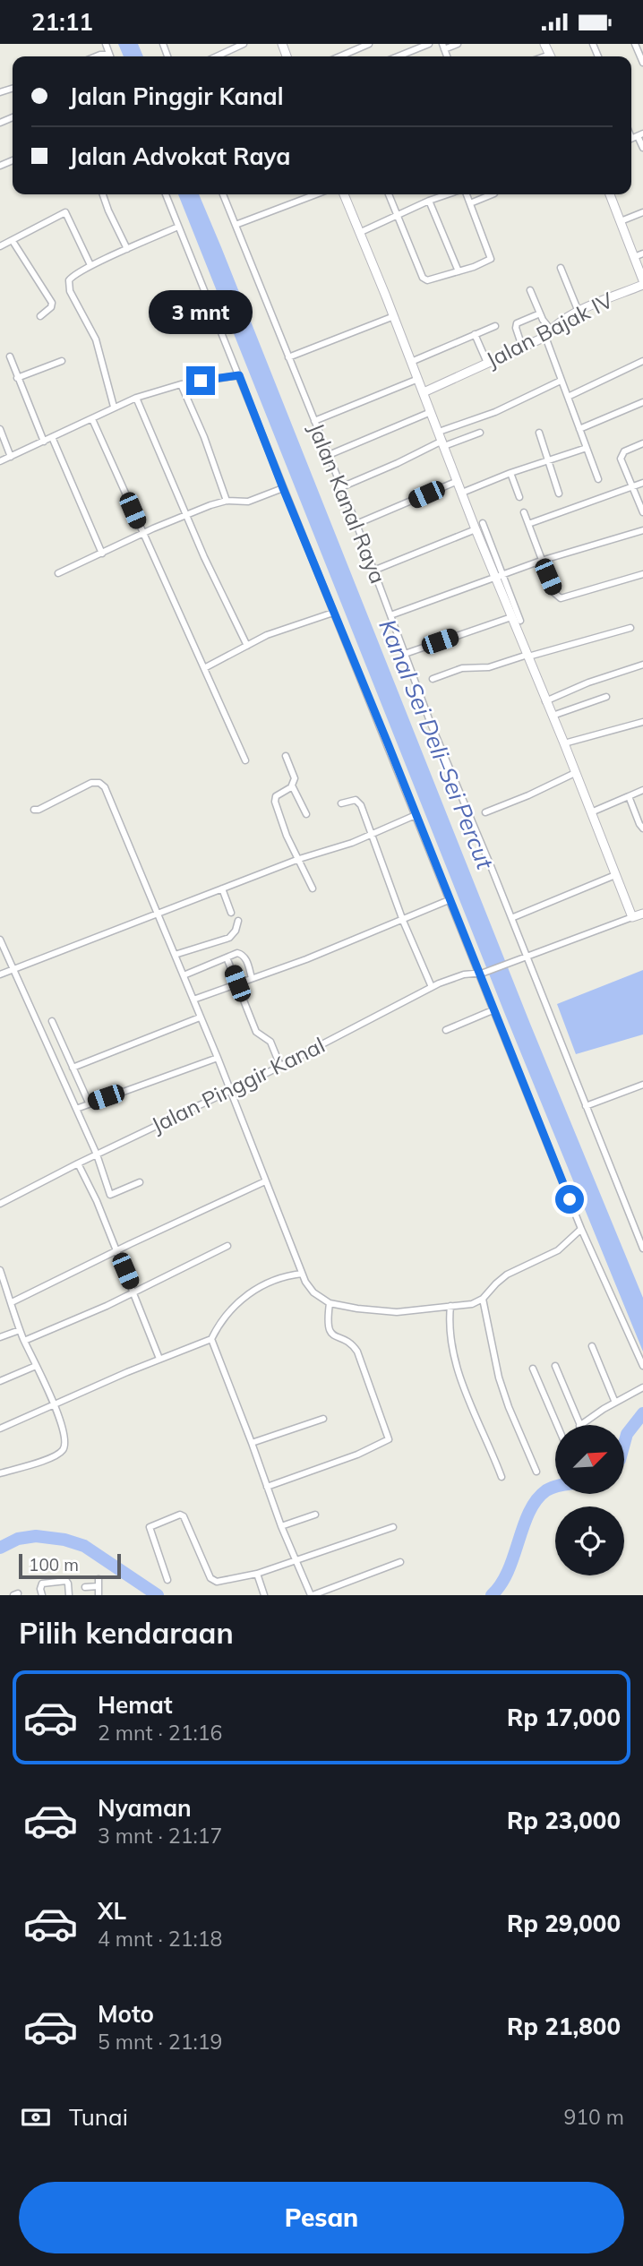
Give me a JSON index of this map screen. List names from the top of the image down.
{
  "streets": {
    "street": ["Jalan Bajak IV", "Jalan Kanal Raya", "Jalan Pinggir Kanal"]
  },
  "crossings": [
    ["Jalan Kanal Raya", "Jalan Pinggir Kanal"]
  ],
  "water": ["Kanal Sei Deli–Sei Percut"],
  "scale_bar": "100 m",
  "north": "top right",
  "page": {
    "status": "21:11",
    "banner": ["Jalan Pinggir Kanal", "Jalan Advokat Raya"],
    "bubble": "3 mnt",
    "scale": "100 m",
    "heading": "Pilih kendaraan",
    "list": [
      {
        "name": "Hemat",
        "note": "2 mnt · 21:16",
        "value": "Rp 17,000"
      },
      {
        "name": "Nyaman",
        "note": "3 mnt · 21:17",
        "value": "Rp 23,000"
      },
      {
        "name": "XL",
        "note": "4 mnt · 21:18",
        "value": "Rp 29,000"
      },
      {
        "name": "Moto",
        "note": "5 mnt · 21:19",
        "value": "Rp 21,800"
      }
    ],
    "pay": ["Tunai", "910 m"],
    "buttons": "Pesan"
  }
}
